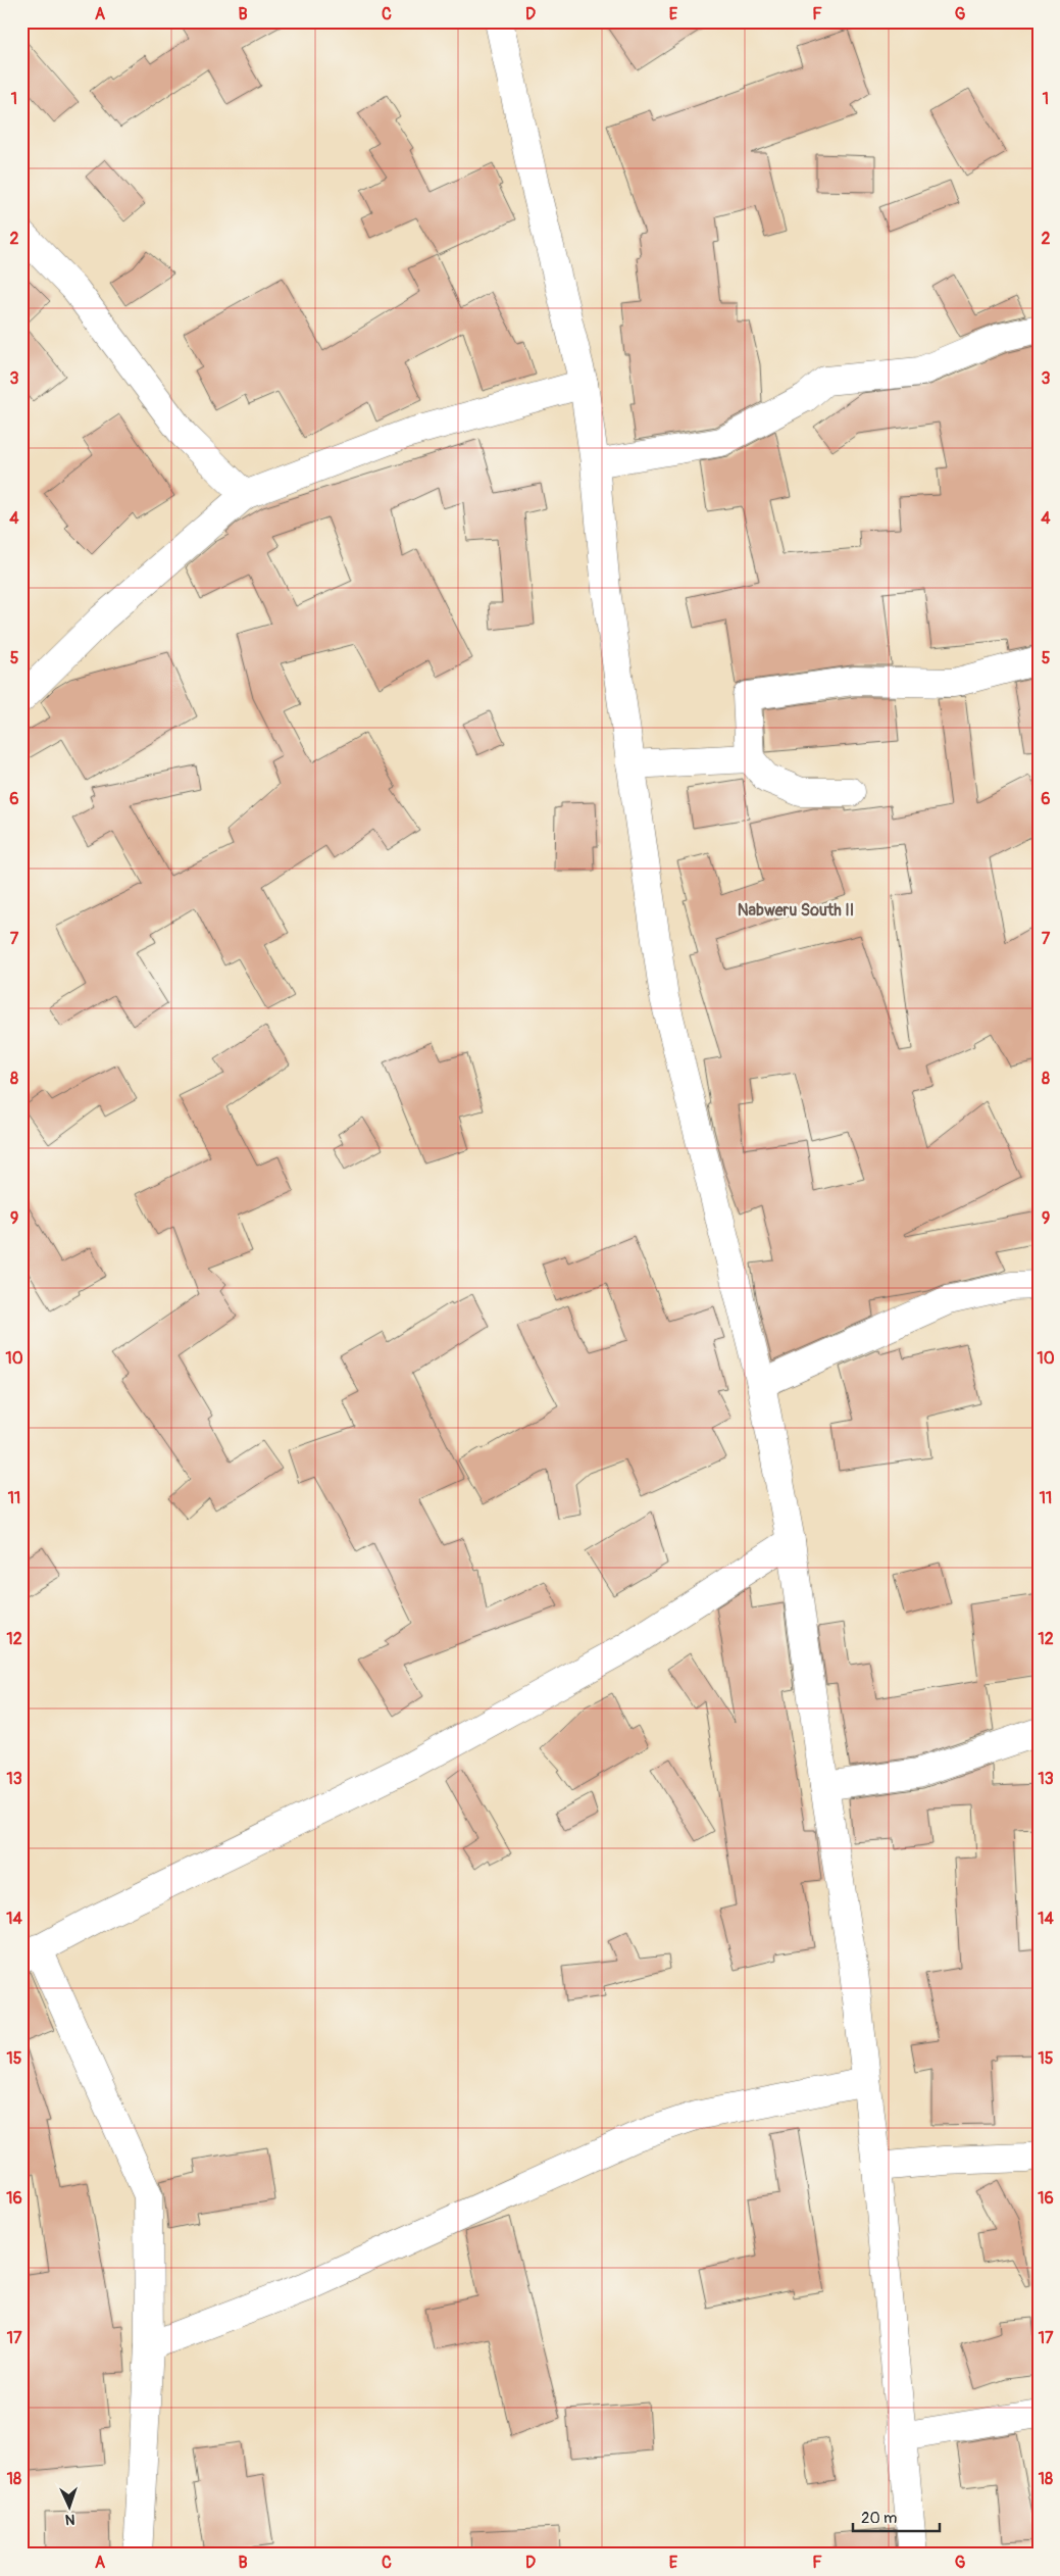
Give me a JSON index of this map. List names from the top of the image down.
{
  "districts": ["Nabweru South II"],
  "scale_bar": "20 m",
  "north": "bottom",
  "grid": {
    "columns": [
      "A",
      "B",
      "C",
      "D",
      "E",
      "F",
      "G"
    ],
    "rows": [
      "1",
      "2",
      "3",
      "4",
      "5",
      "6",
      "7",
      "8",
      "9",
      "10",
      "11",
      "12",
      "13",
      "14",
      "15",
      "16",
      "17",
      "18"
    ]
  }
}
